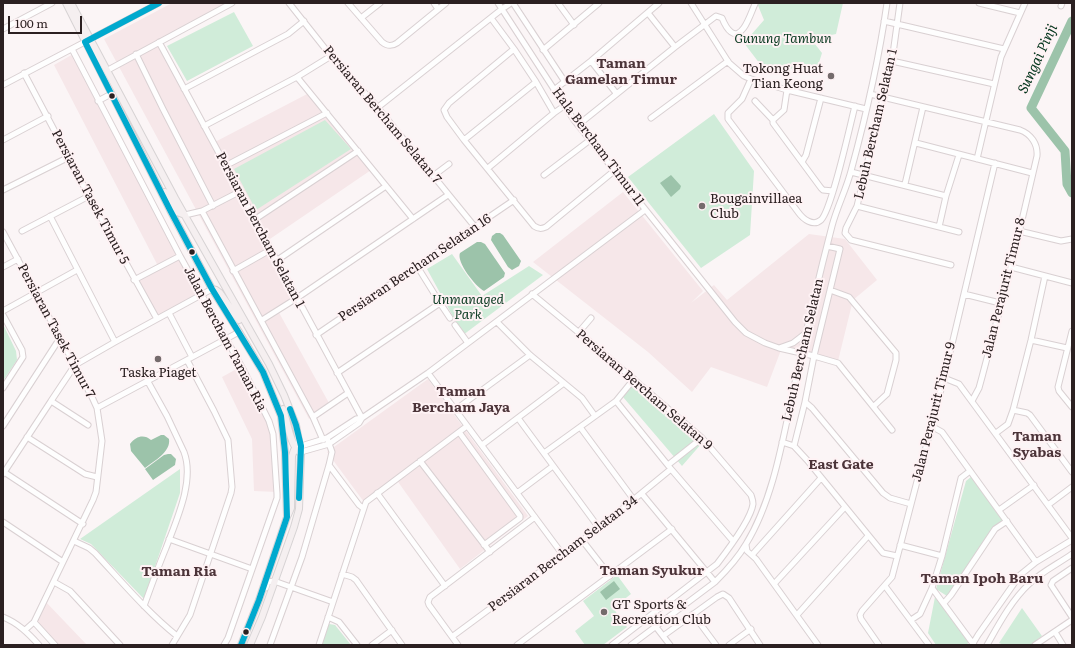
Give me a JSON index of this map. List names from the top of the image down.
{
  "streets": {
    "street": [
      "Persiaran Bercham Selatan 7",
      "Lebuh Bercham Selatan 1",
      "Hala Bercham Timur 11",
      "Persiaran Tasek Timur 5",
      "Persiaran Bercham Selatan 1",
      "Persiaran Bercham Selatan 16",
      "Jalan Perajurit Timur 8",
      "Persiaran Tasek Timur 7",
      "Jalan Bercham Taman Ria",
      "Lebuh Bercham Selatan",
      "Persiaran Bercham Selatan 9",
      "Jalan Perajurit Timur 9",
      "Persiaran Bercham Selatan 34"
    ]
  },
  "crossings": [
    ["Persiaran Bercham Selatan 7", "Persiaran Bercham Selatan 16"],
    ["Lebuh Bercham Selatan 1", "Jalan Perajurit Timur 8"],
    ["Hala Bercham Timur 11", "Lebuh Bercham Selatan"],
    ["Persiaran Bercham Selatan 1", "Persiaran Bercham Selatan 16"],
    ["Jalan Perajurit Timur 8", "Lebuh Bercham Selatan"],
    ["Persiaran Bercham Selatan 9", "Persiaran Bercham Selatan 34"]
  ],
  "districts": [
    "Taman Gamelan Timur",
    "Taman Bercham Jaya",
    "Taman Syabas",
    "East Gate",
    "Taman Syukur",
    "Taman Ria",
    "Taman Ipoh Baru"
  ],
  "water": ["Sungai Pinji"],
  "parks": ["Gunung Tambun", "Unmanaged Park"],
  "places": [
    "Tokong Huat Tian Keong",
    "Bougainvillaea Club",
    "Taska Piaget",
    "GT Sports & Recreation Club"
  ],
  "scale_bar": "100 m"
}
